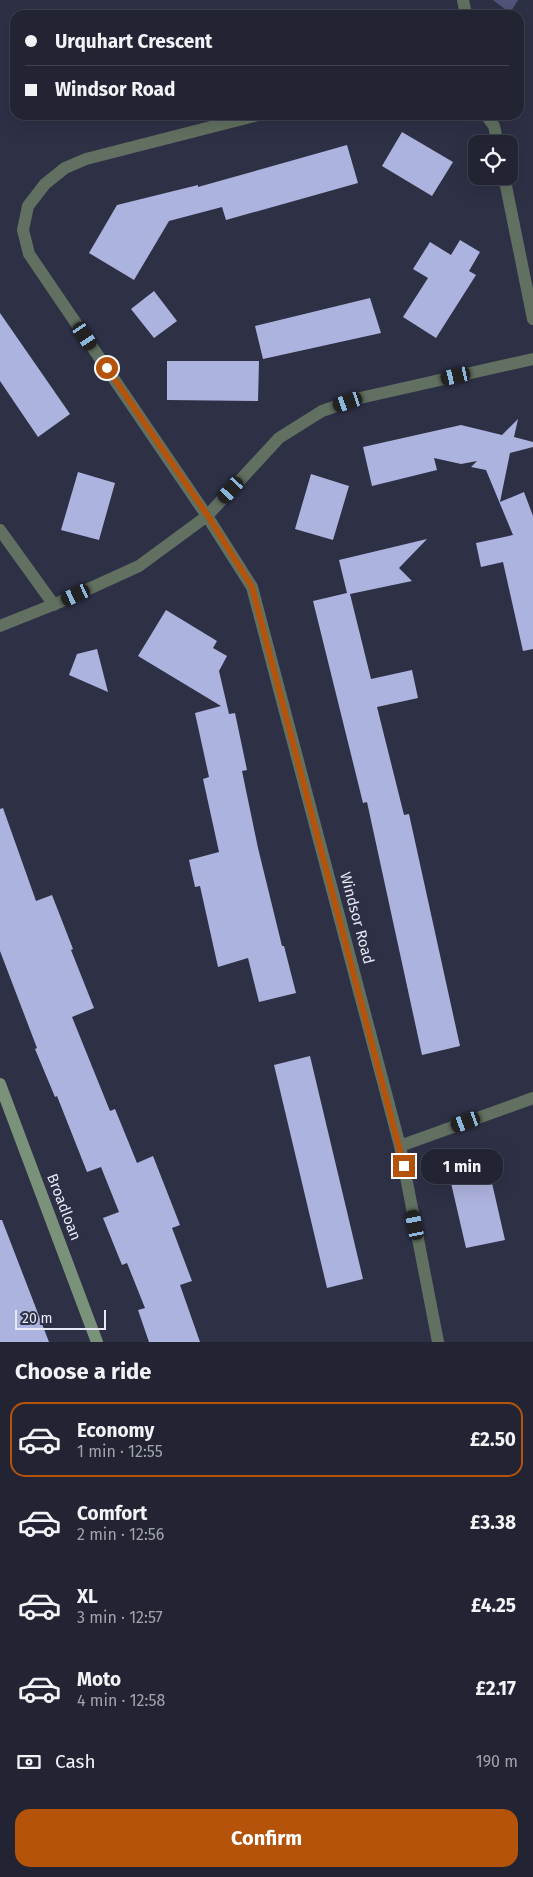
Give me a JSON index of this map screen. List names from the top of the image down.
{
  "streets": {
    "street": ["Windsor Road", "Broadloan"]
  },
  "scale_bar": "20 m",
  "page": {
    "banner": ["Urquhart Crescent", "Windsor Road"],
    "bubble": "1 min",
    "scale": "20 m",
    "heading": "Choose a ride",
    "list": [
      {
        "name": "Economy",
        "note": "1 min · 12:55",
        "value": "£2.50"
      },
      {
        "name": "Comfort",
        "note": "2 min · 12:56",
        "value": "£3.38"
      },
      {
        "name": "XL",
        "note": "3 min · 12:57",
        "value": "£4.25"
      },
      {
        "name": "Moto",
        "note": "4 min · 12:58",
        "value": "£2.17"
      }
    ],
    "pay": ["Cash", "190 m"],
    "buttons": "Confirm"
  }
}
